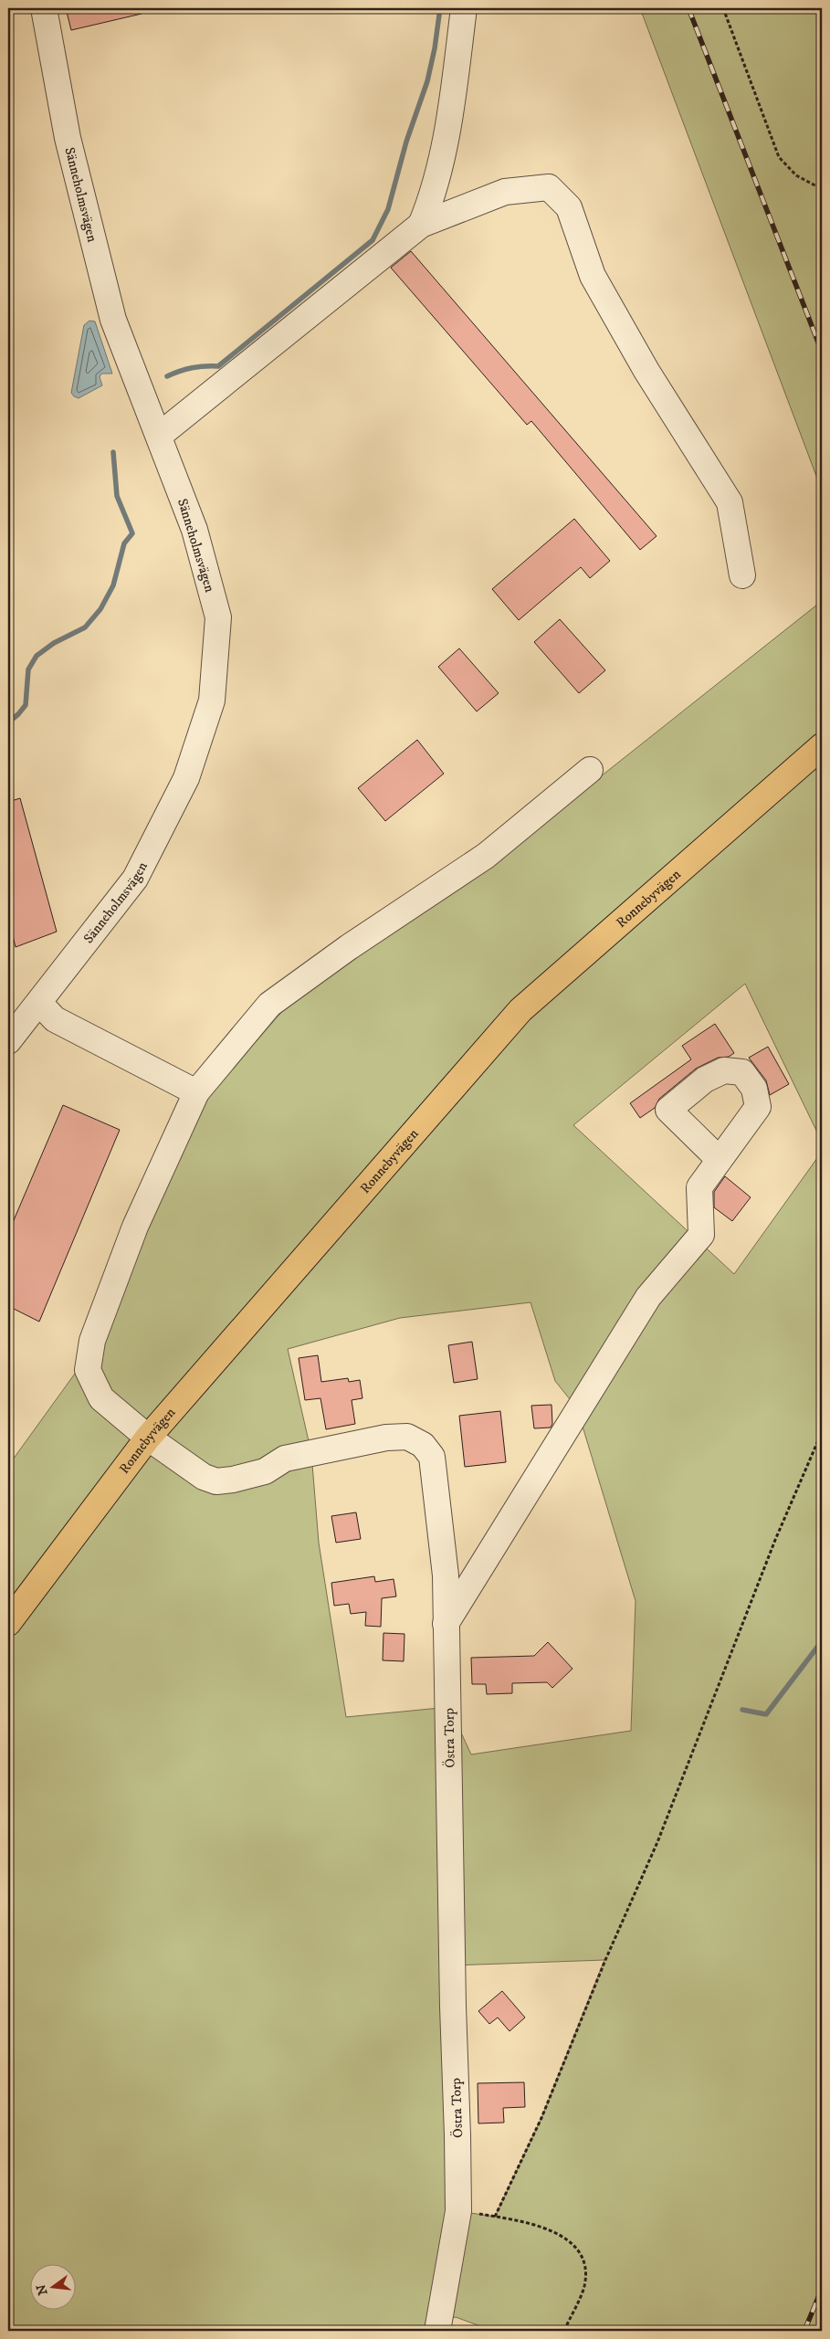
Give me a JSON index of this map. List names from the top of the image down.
{
  "streets": {
    "main road": ["Ronnebyvägen"],
    "street": ["Sänneholmsvägen", "Östra Torp"]
  },
  "crossings": [
    ["Ronnebyvägen", "Östra Torp"]
  ],
  "north": "left"
}
